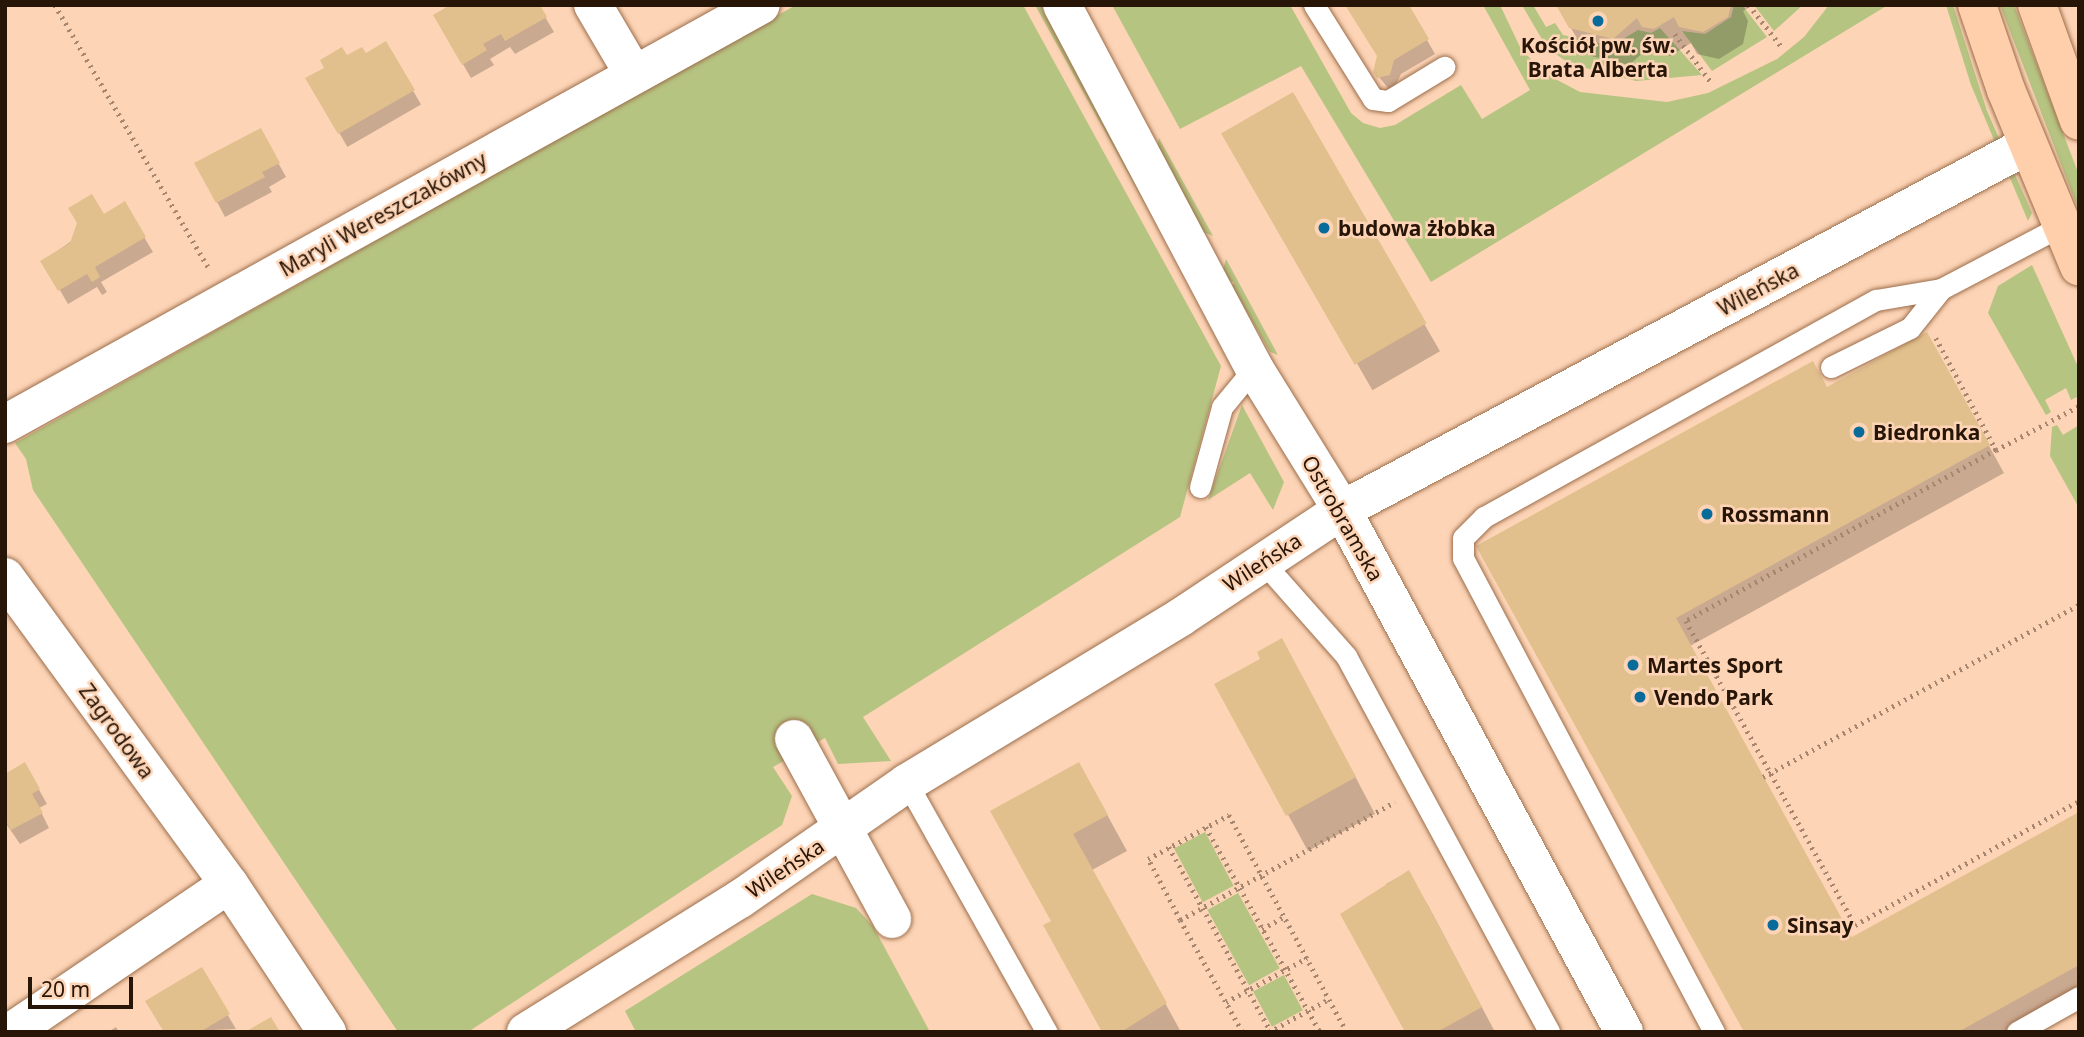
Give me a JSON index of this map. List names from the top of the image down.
{
  "streets": {
    "street": [
      "Maryli Wereszczakówny",
      "Wileńska",
      "Ostrobramska",
      "Zagrodowa"
    ]
  },
  "crossings": [
    ["Wileńska", "Ostrobramska"]
  ],
  "places": [
    "Kościół pw. św. Brata Alberta",
    "budowa żłobka",
    "Biedronka",
    "Rossmann",
    "Martes Sport",
    "Vendo Park",
    "Sinsay"
  ],
  "scale_bar": "20 m"
}
